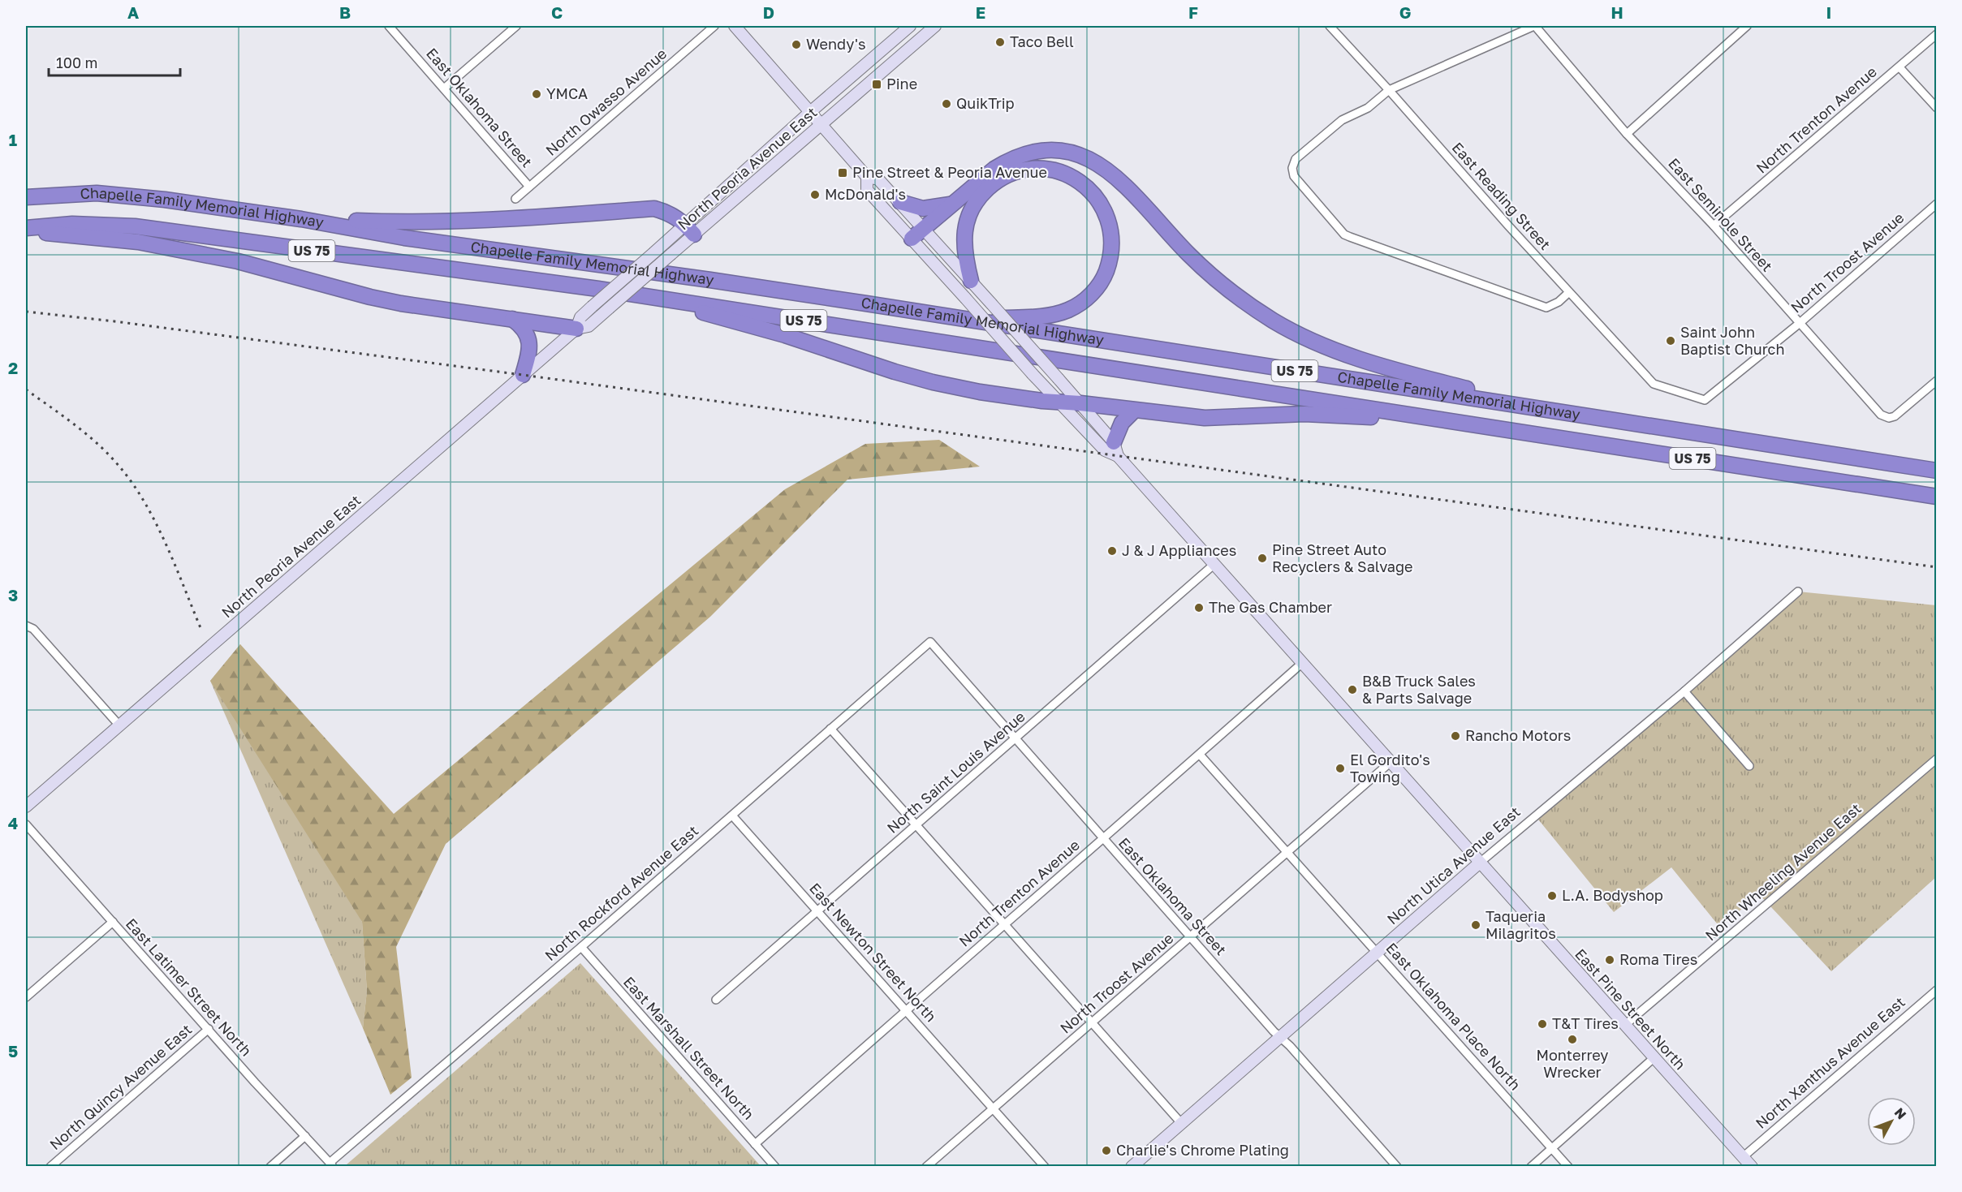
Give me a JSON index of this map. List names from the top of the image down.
{
  "streets": {
    "highway": ["Chapelle Family Memorial Highway", "US 75"],
    "main road": ["North Peoria Avenue East", "North Utica Avenue East", "East Pine Street North"],
    "street": [
      "North Owasso Avenue",
      "East Oklahoma Street",
      "North Trenton Avenue",
      "East Reading Street",
      "East Seminole Street",
      "North Troost Avenue",
      "North Saint Louis Avenue",
      "North Wheeling Avenue East",
      "North Rockford Avenue East",
      "East Newton Street North",
      "East Latimer Street North",
      "East Oklahoma Place North",
      "East Marshall Street North",
      "North Xanthus Avenue East",
      "North Quincy Avenue East"
    ]
  },
  "crossings": [
    ["North Owasso Avenue", "East Oklahoma Street"],
    ["East Oklahoma Street", "North Trenton Avenue"],
    ["East Oklahoma Street", "North Troost Avenue"],
    ["East Oklahoma Street", "North Saint Louis Avenue"],
    ["East Oklahoma Street", "North Utica Avenue East"],
    ["East Oklahoma Street", "North Rockford Avenue East"],
    ["North Trenton Avenue", "East Seminole Street"],
    ["North Trenton Avenue", "East Newton Street North"],
    ["North Trenton Avenue", "East Pine Street North"],
    ["North Trenton Avenue", "East Oklahoma Place North"],
    ["North Trenton Avenue", "East Marshall Street North"],
    ["North Peoria Avenue East", "East Pine Street North"],
    ["East Reading Street", "North Troost Avenue"],
    ["East Seminole Street", "North Troost Avenue"],
    ["North Troost Avenue", "East Newton Street North"],
    ["North Troost Avenue", "East Pine Street North"],
    ["North Troost Avenue", "East Oklahoma Place North"],
    ["North Saint Louis Avenue", "East Newton Street North"],
    ["North Saint Louis Avenue", "East Pine Street North"],
    ["North Utica Avenue East", "East Pine Street North"],
    ["North Utica Avenue East", "East Oklahoma Place North"],
    ["North Wheeling Avenue East", "East Pine Street North"],
    ["North Rockford Avenue East", "East Newton Street North"],
    ["North Rockford Avenue East", "East Latimer Street North"],
    ["North Rockford Avenue East", "East Marshall Street North"],
    ["East Latimer Street North", "North Quincy Avenue East"],
    ["East Pine Street North", "North Xanthus Avenue East"]
  ],
  "places": {
    "other": [
      "Taco Bell",
      "Wendy's",
      "YMCA",
      "QuikTrip",
      "McDonald's",
      "Saint John Baptist Church",
      "J & J Appliances",
      "Pine Street Auto Recyclers & Salvage",
      "The Gas Chamber",
      "B&B Truck Sales & Parts Salvage",
      "Rancho Motors",
      "El Gordito's Towing",
      "L.A. Bodyshop",
      "Taqueria Milagritos",
      "Roma Tires",
      "T&T Tires",
      "Monterrey Wrecker",
      "Charlie's Chrome Plating"
    ],
    "transit": ["Pine", "Pine Street & Peoria Avenue"]
  },
  "scale_bar": "100 m",
  "north": "top right",
  "grid": {
    "columns": [
      "A",
      "B",
      "C",
      "D",
      "E",
      "F",
      "G",
      "H",
      "I"
    ],
    "rows": [
      "1",
      "2",
      "3",
      "4",
      "5"
    ]
  }
}
